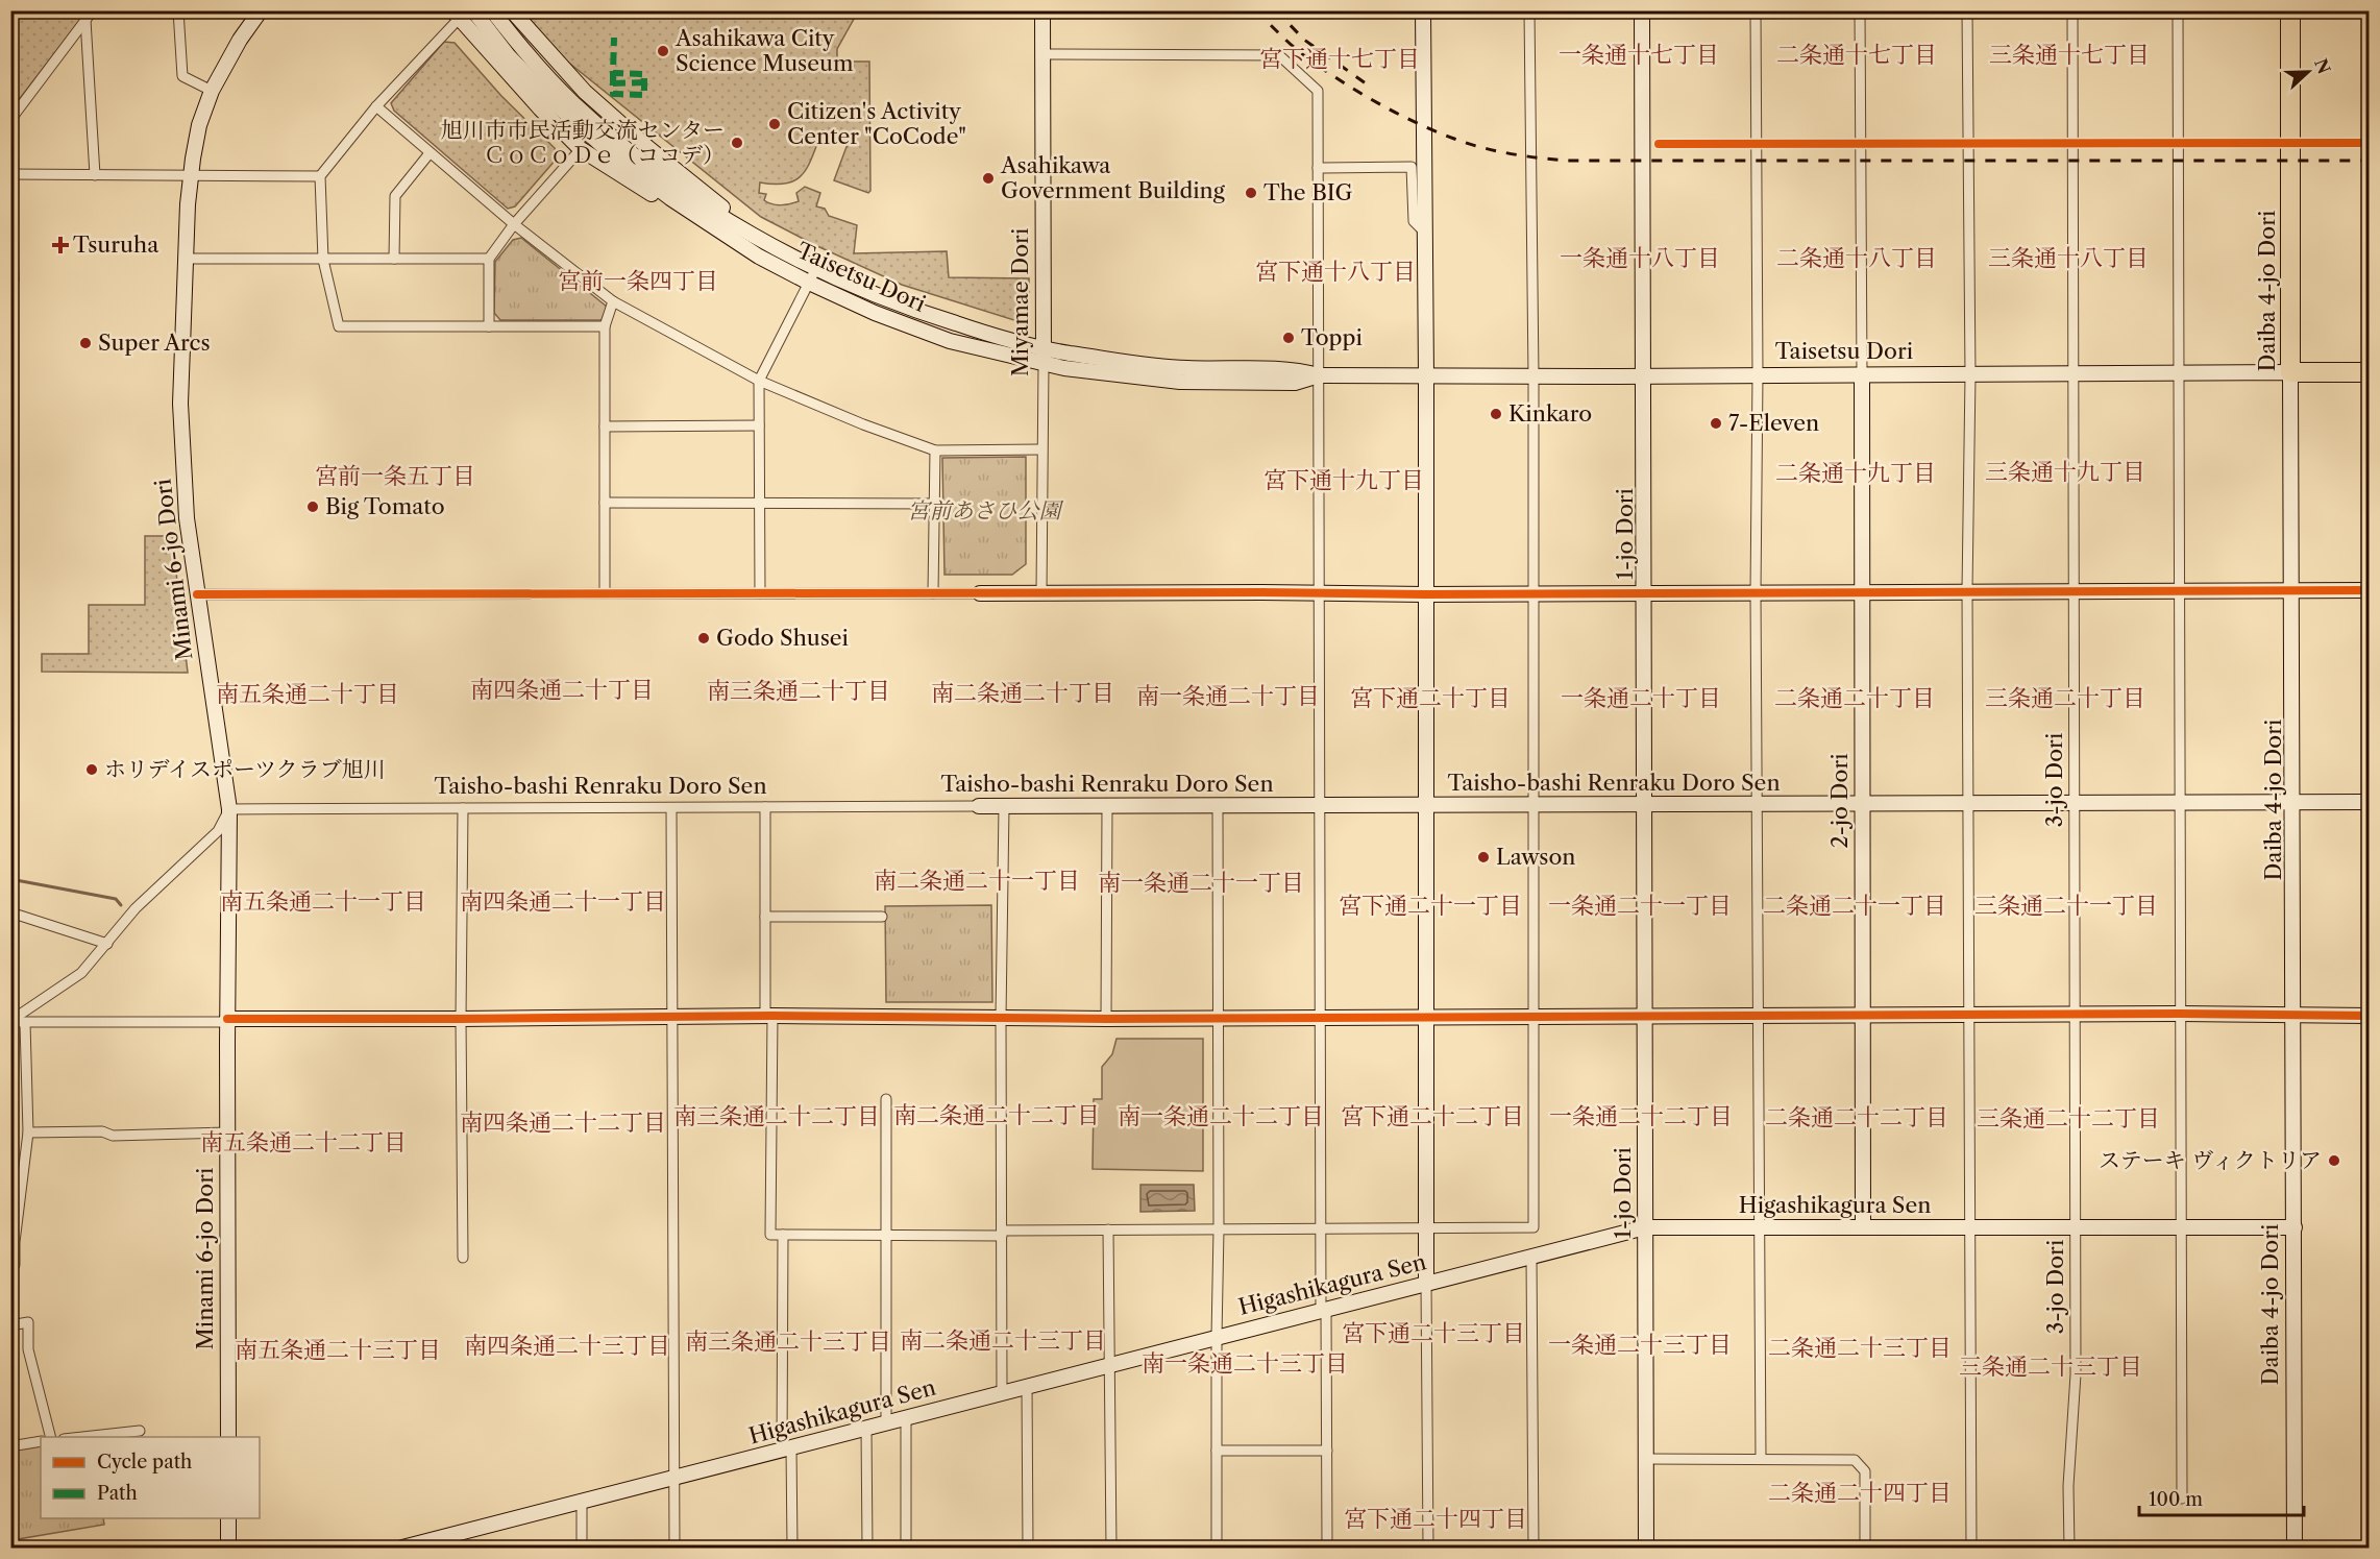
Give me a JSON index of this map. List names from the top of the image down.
{
  "streets": {
    "highway": ["Taisetsu Dori", "Daiba 4-jo Dori"],
    "street": [
      "Miyamae Dori",
      "1-jo Dori",
      "Minami 6-jo Dori",
      "3-jo Dori",
      "Taisho-bashi Renraku Doro Sen",
      "2-jo Dori",
      "Higashikagura Sen"
    ]
  },
  "crossings": [
    ["Taisetsu Dori", "Daiba 4-jo Dori"],
    ["Taisetsu Dori", "Miyamae Dori"],
    ["Taisetsu Dori", "1-jo Dori"],
    ["Taisetsu Dori", "3-jo Dori"],
    ["Taisetsu Dori", "2-jo Dori"],
    ["Daiba 4-jo Dori", "Taisho-bashi Renraku Doro Sen"],
    ["Daiba 4-jo Dori", "Higashikagura Sen"],
    ["1-jo Dori", "Taisho-bashi Renraku Doro Sen"],
    ["1-jo Dori", "Higashikagura Sen"],
    ["Minami 6-jo Dori", "Taisho-bashi Renraku Doro Sen"],
    ["3-jo Dori", "Taisho-bashi Renraku Doro Sen"],
    ["3-jo Dori", "Higashikagura Sen"],
    ["Taisho-bashi Renraku Doro Sen", "2-jo Dori"],
    ["2-jo Dori", "Higashikagura Sen"]
  ],
  "districts": [
    "一条通十七丁目",
    "二条通十七丁目",
    "三条通十七丁目",
    "宮下通十七丁目",
    "一条通十八丁目",
    "二条通十八丁目",
    "三条通十八丁目",
    "宮下通十八丁目",
    "宮前一条四丁目",
    "三条通十九丁目",
    "二条通十九丁目",
    "宮前一条五丁目",
    "宮下通十九丁目",
    "南四条通二十丁目",
    "南三条通二十丁目",
    "南二条通二十丁目",
    "南五条通二十丁目",
    "南一条通二十丁目",
    "宮下通二十丁目",
    "一条通二十丁目",
    "二条通二十丁目",
    "三条通二十丁目",
    "南二条通二十一丁目",
    "南一条通二十一丁目",
    "南五条通二十一丁目",
    "南四条通二十一丁目",
    "宮下通二十一丁目",
    "一条通二十一丁目",
    "二条通二十一丁目",
    "三条通二十一丁目",
    "南二条通二十二丁目",
    "南三条通二十二丁目",
    "南一条通二十二丁目",
    "宮下通二十二丁目",
    "一条通二十二丁目",
    "二条通二十二丁目",
    "三条通二十二丁目",
    "南四条通二十二丁目",
    "南五条通二十二丁目",
    "宮下通二十三丁目",
    "南二条通二十三丁目",
    "南三条通二十三丁目",
    "一条通二十三丁目",
    "南四条通二十三丁目",
    "二条通二十三丁目",
    "南五条通二十三丁目",
    "南一条通二十三丁目",
    "三条通二十三丁目",
    "二条通二十四丁目",
    "宮下通二十四丁目"
  ],
  "parks": ["宮前あさひ公園"],
  "places": {
    "other": [
      "Asahikawa City Science Museum",
      "Citizen's Activity Center \"CoCode\"",
      "旭川市市民活動交流センター ＣｏＣｏＤｅ（ココデ）",
      "Asahikawa Government Building",
      "The BIG",
      "Toppi",
      "Super Arcs",
      "Kinkaro",
      "7-Eleven",
      "Big Tomato",
      "Godo Shusei",
      "ホリデイスポーツクラブ旭川",
      "Lawson",
      "ステーキ ヴィクトリア"
    ],
    "health": ["Tsuruha"]
  },
  "legend": ["Cycle path", "Path"],
  "scale_bar": "100 m",
  "north": "right"
}
